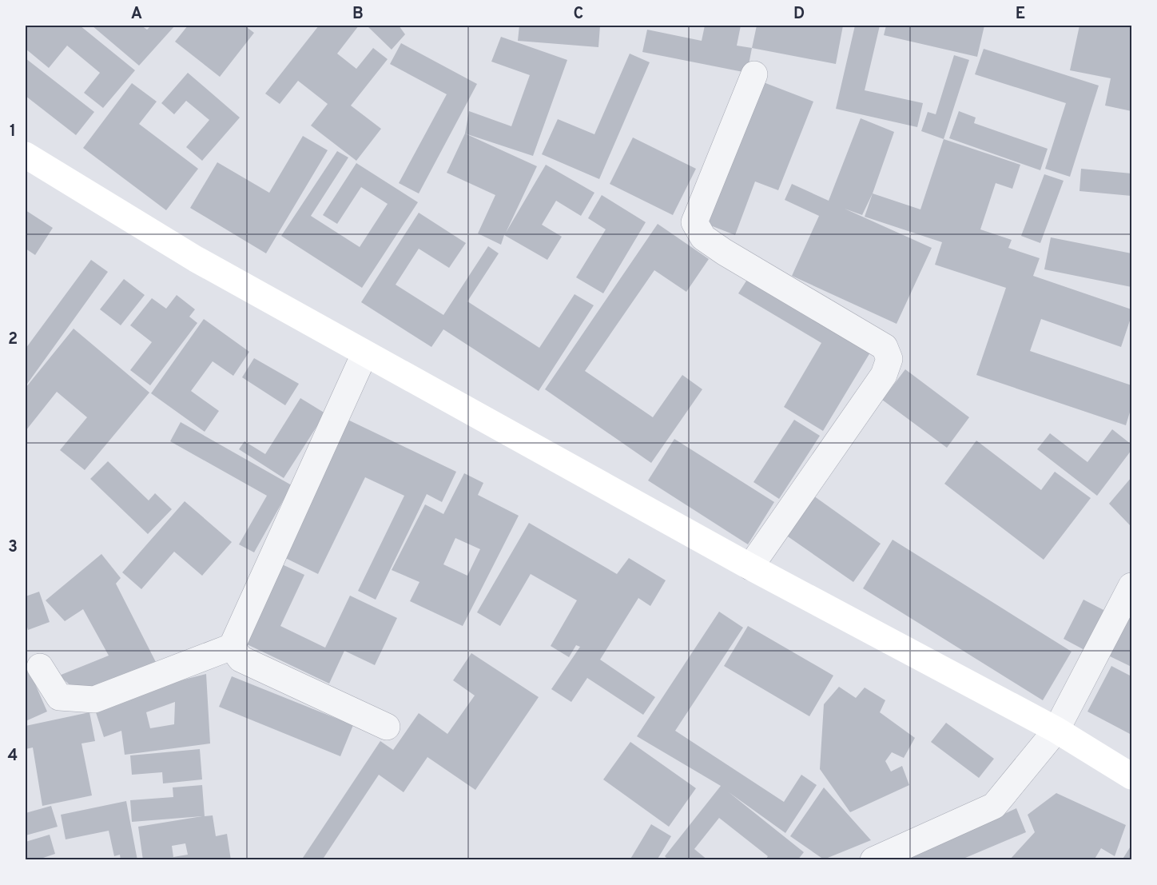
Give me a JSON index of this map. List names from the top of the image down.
{
  "grid": {
    "columns": [
      "A",
      "B",
      "C",
      "D",
      "E"
    ],
    "rows": [
      "1",
      "2",
      "3",
      "4"
    ]
  }
}
